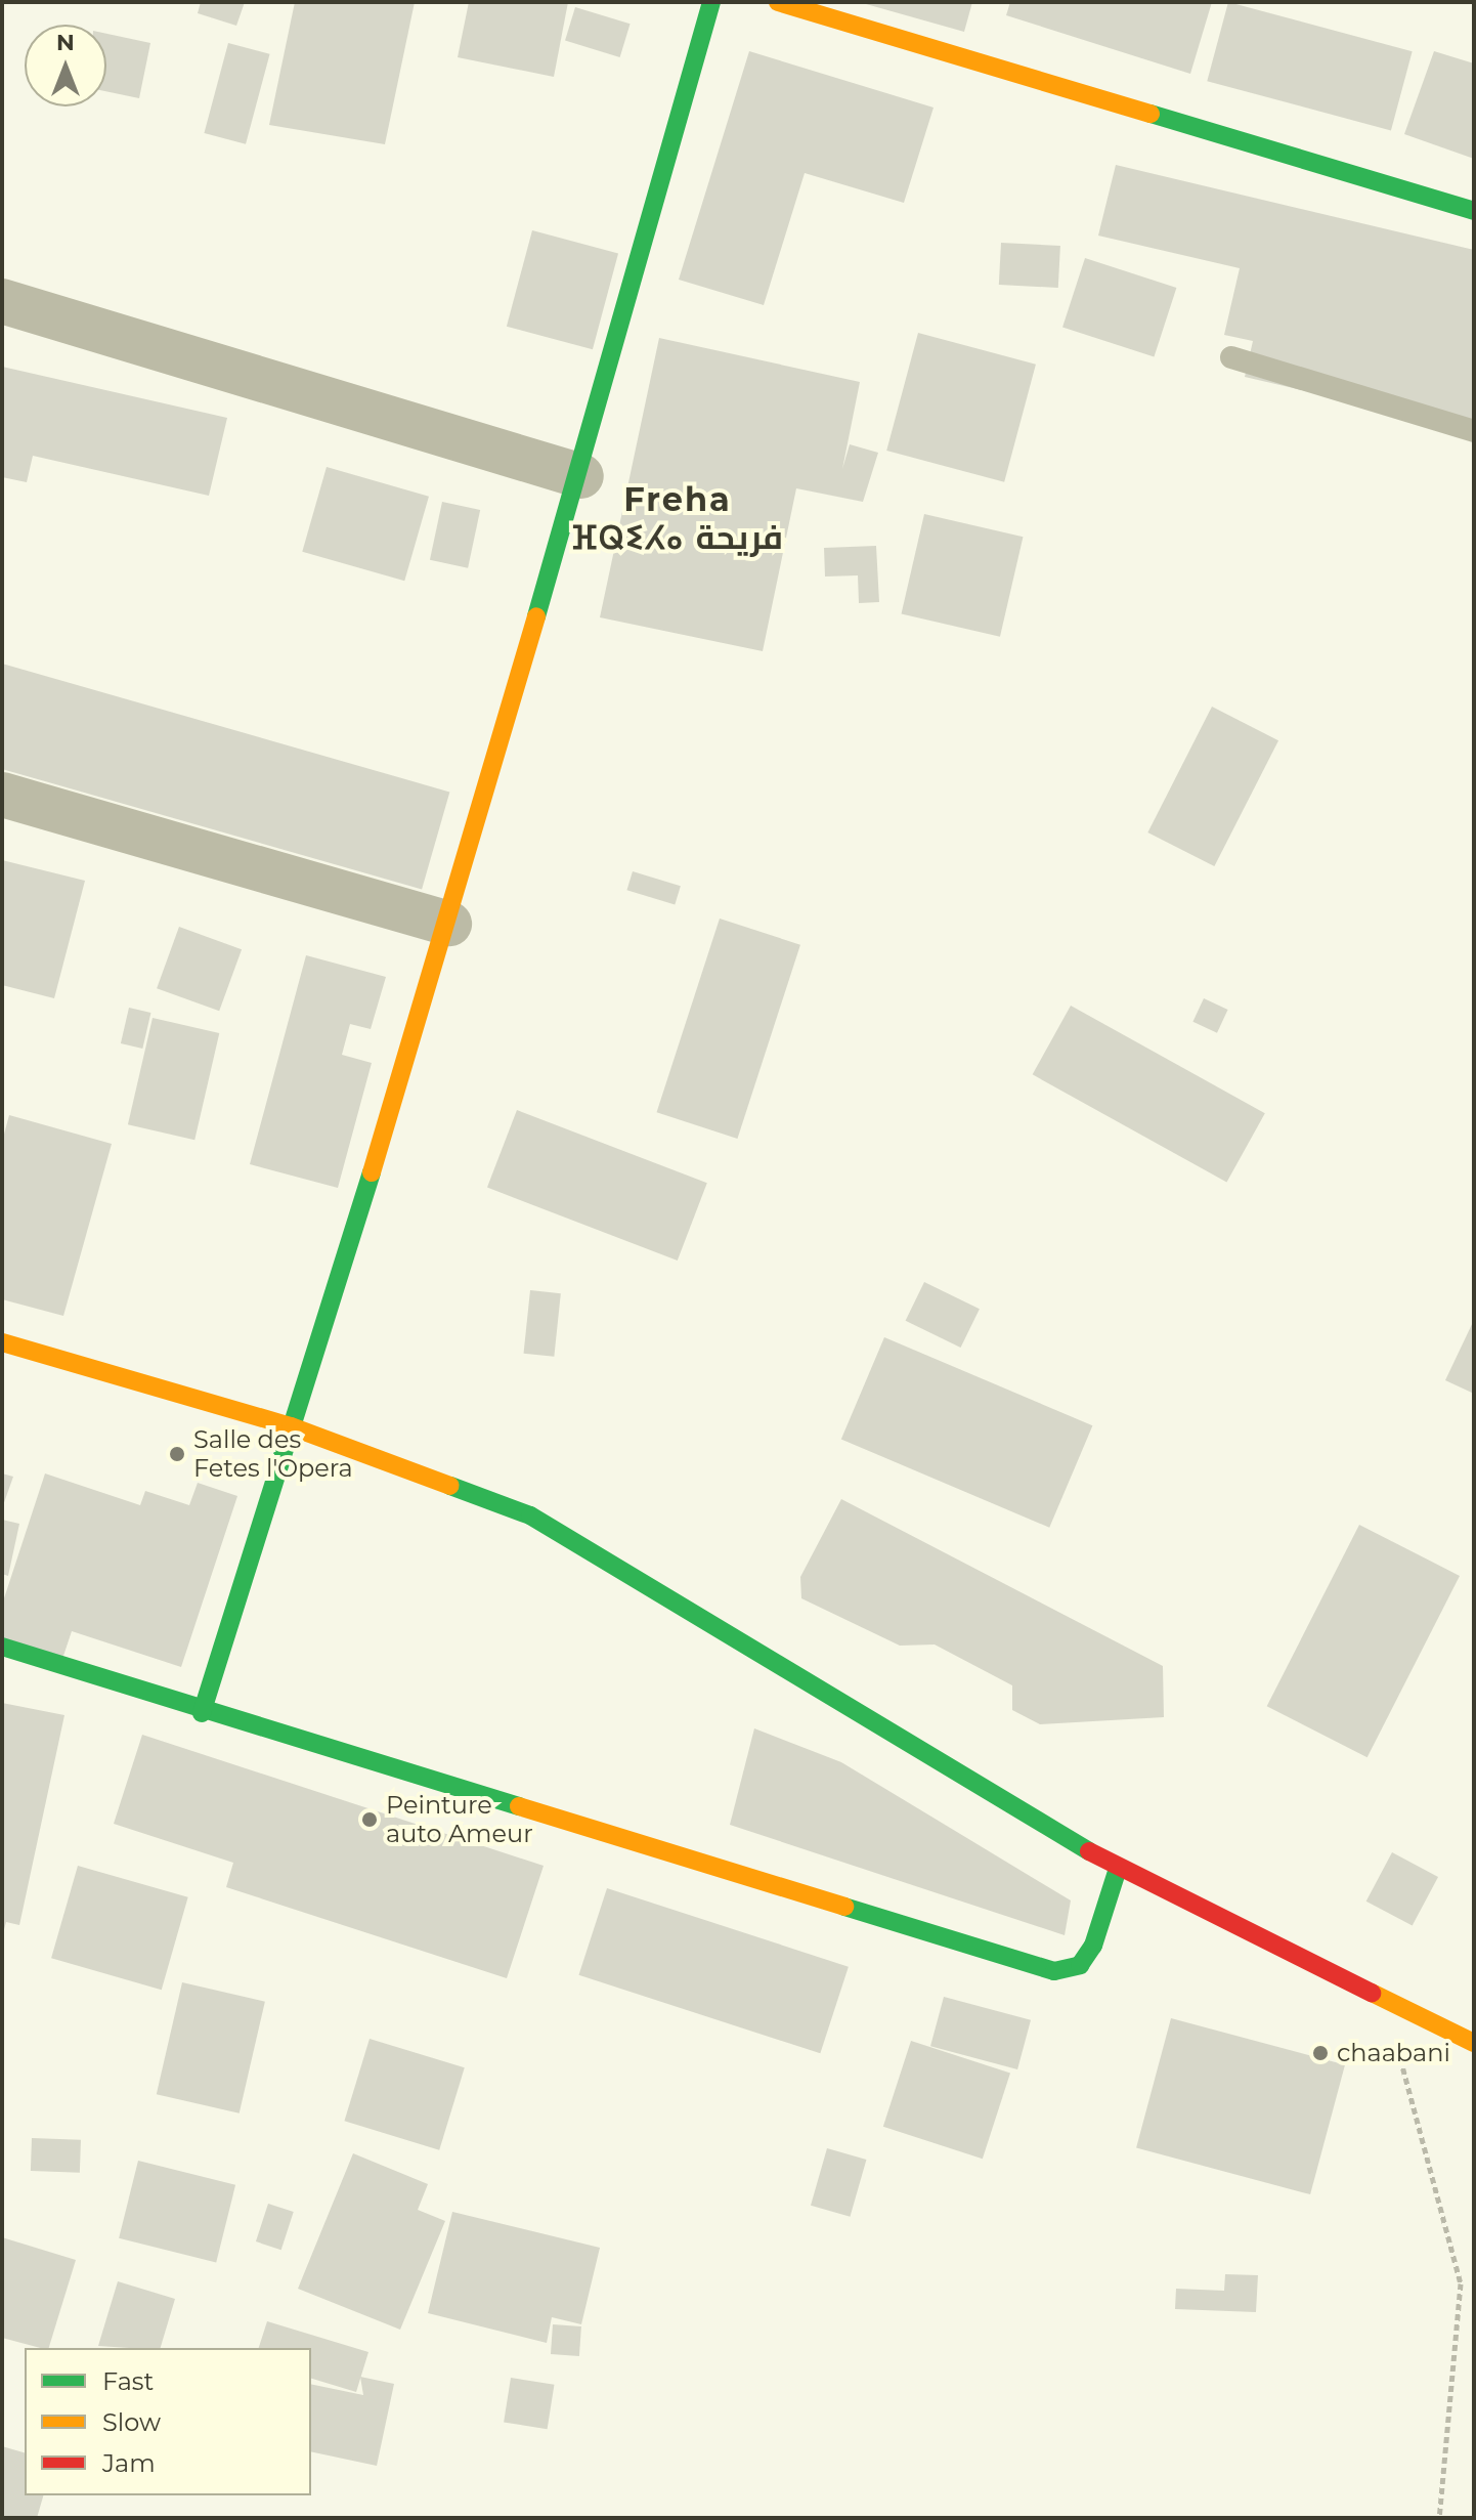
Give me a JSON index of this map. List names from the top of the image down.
{
  "districts": ["Freha ⴼⵕⵉⵃⴰ فريحة"],
  "places": ["Salle des Fetes l'Opera", "Peinture auto Ameur", "chaabani"],
  "legend": ["Fast", "Slow", "Jam"],
  "north": "top"
}
